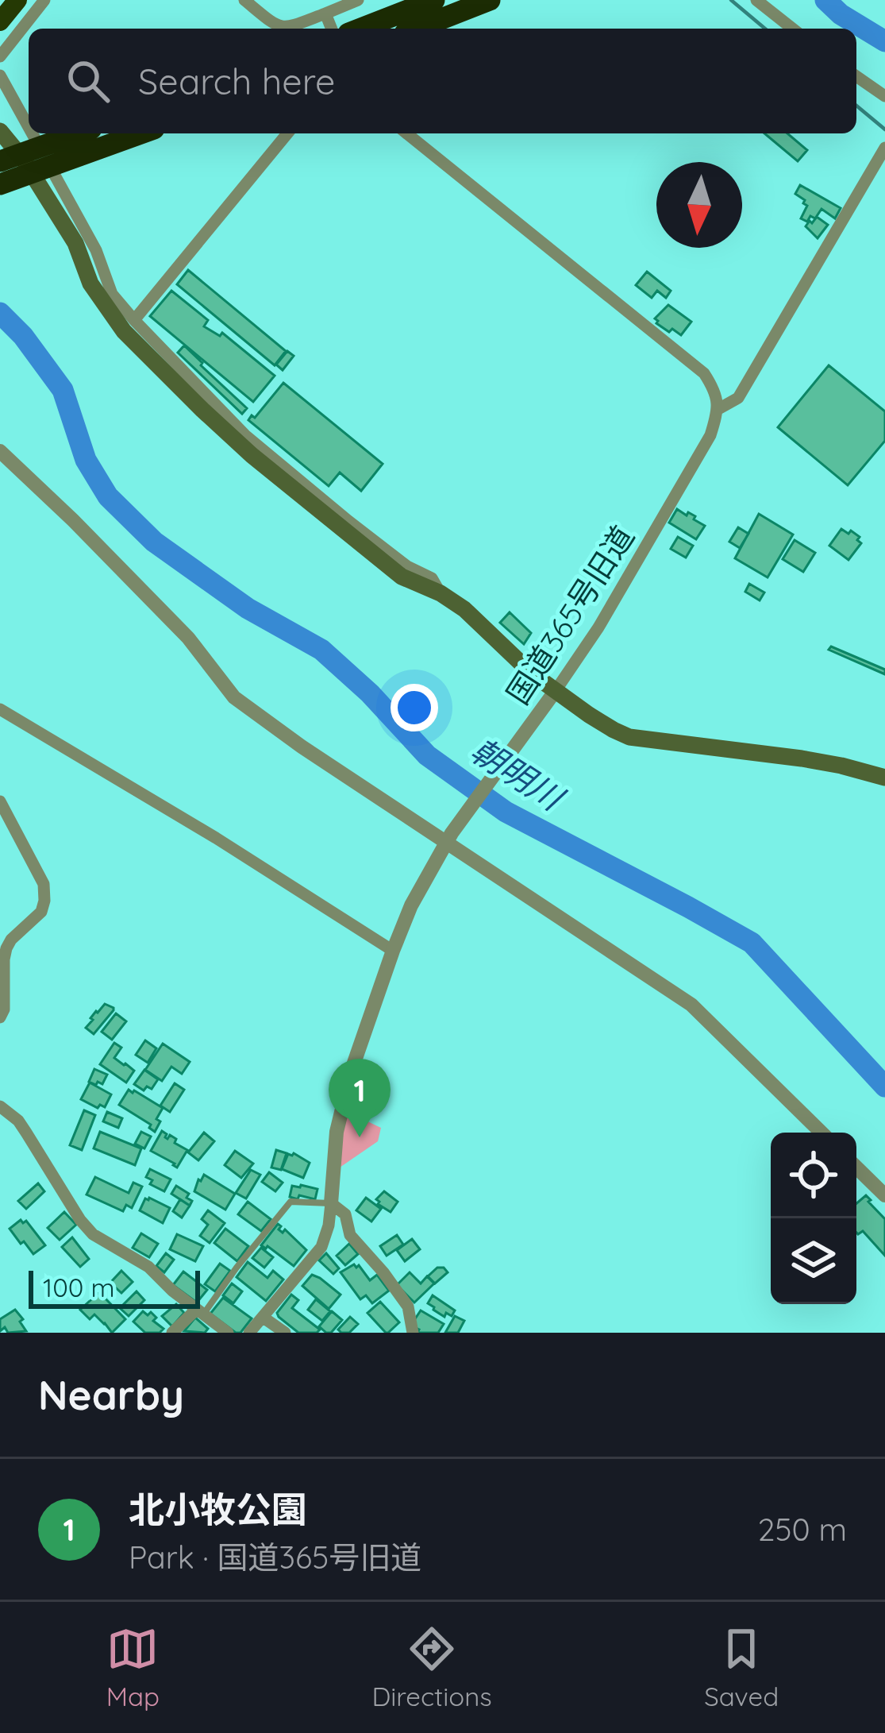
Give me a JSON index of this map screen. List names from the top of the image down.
{
  "streets": {
    "street": ["国道365号旧道"]
  },
  "water": ["朝明川"],
  "scale_bar": "100 m",
  "north": "bottom",
  "page": {
    "search": "Search here",
    "pins": "1",
    "scale": "100 m",
    "heading": "Nearby",
    "list": [
      {
        "mark": "1",
        "name": "北小牧公園",
        "note": "Park · 国道365号旧道",
        "value": "250 m"
      }
    ],
    "nav": ["Map", "Directions", "Saved"]
  }
}
